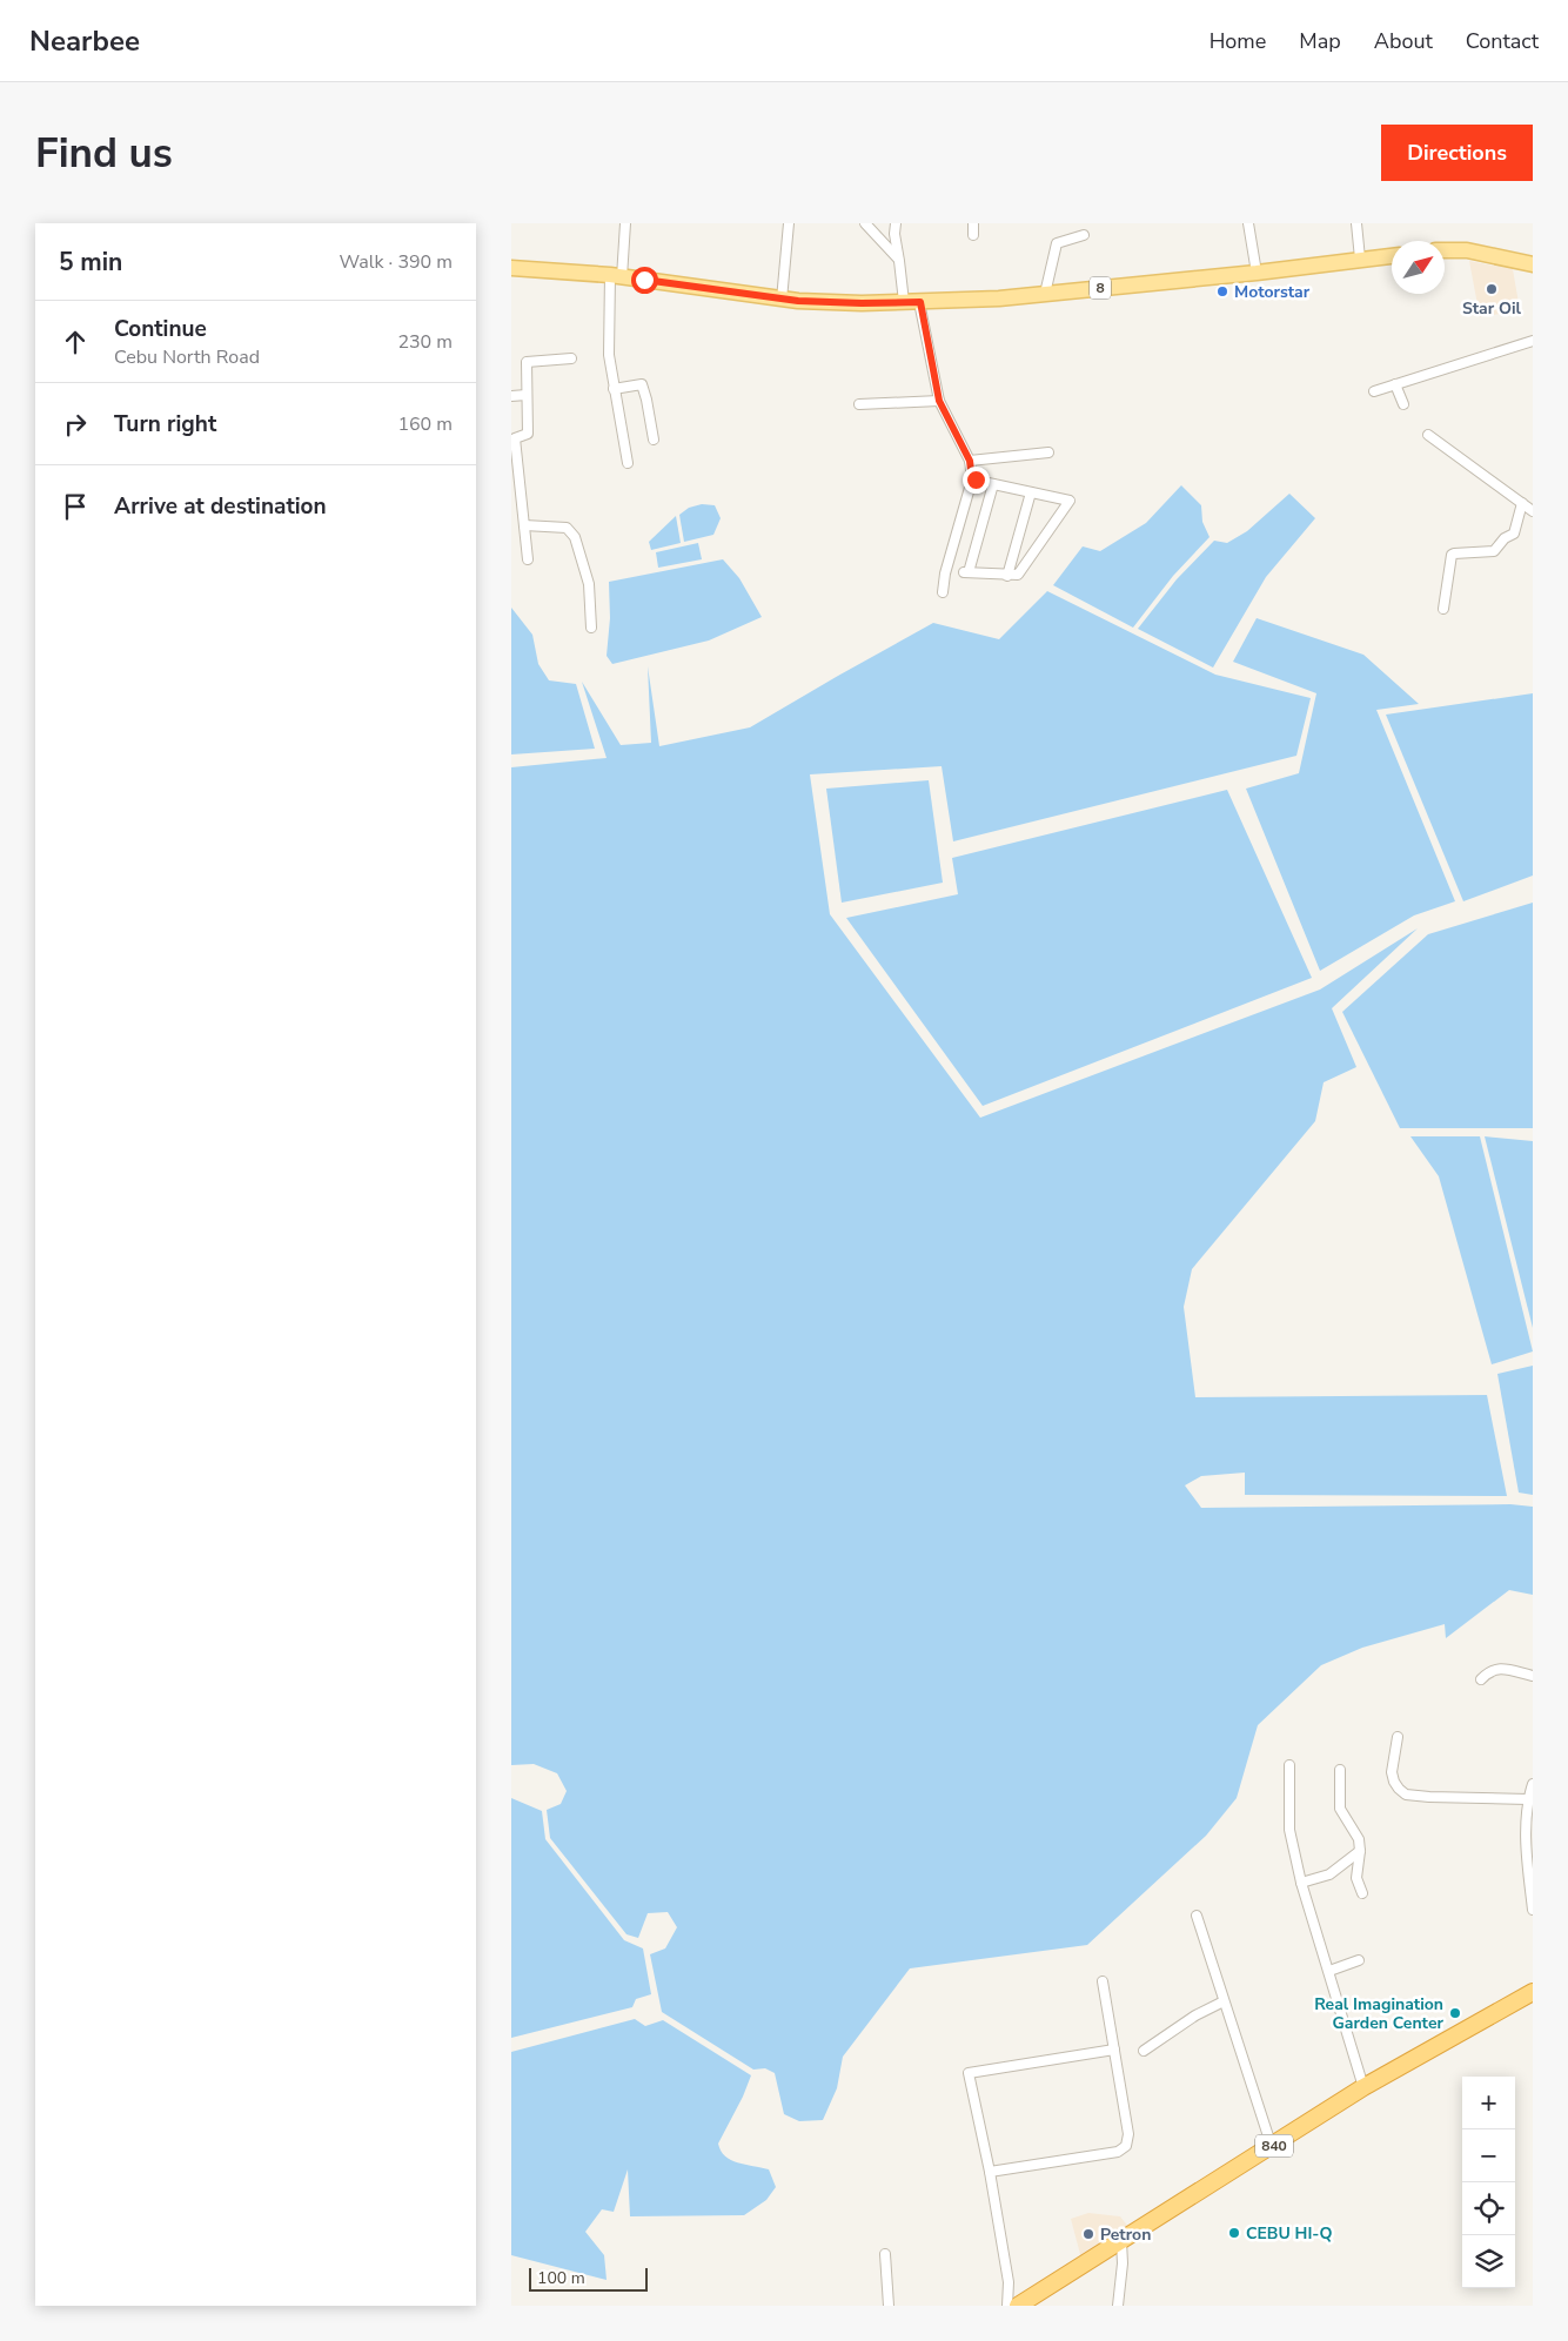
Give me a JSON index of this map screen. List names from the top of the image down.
{
  "streets": {
    "highway": ["840"],
    "main road": ["8"]
  },
  "places": [
    "Star Oil",
    "Motorstar",
    "Real Imagination Garden Center",
    "CEBU HI-Q",
    "Petron"
  ],
  "scale_bar": "100 m",
  "north": "top right",
  "page": {
    "header": "Nearbee",
    "nav": [
      "Home",
      "Map",
      "About",
      "Contact"
    ],
    "buttons": "Directions",
    "title": "Find us",
    "heading": ["5 min", "Walk · 390 m"],
    "list": [
      ["Continue", "Cebu North Road", "230 m"],
      ["Turn right", "160 m"],
      "Arrive at destination"
    ],
    "map_buttons": ["+", "−"],
    "scale": "100 m"
  }
}
